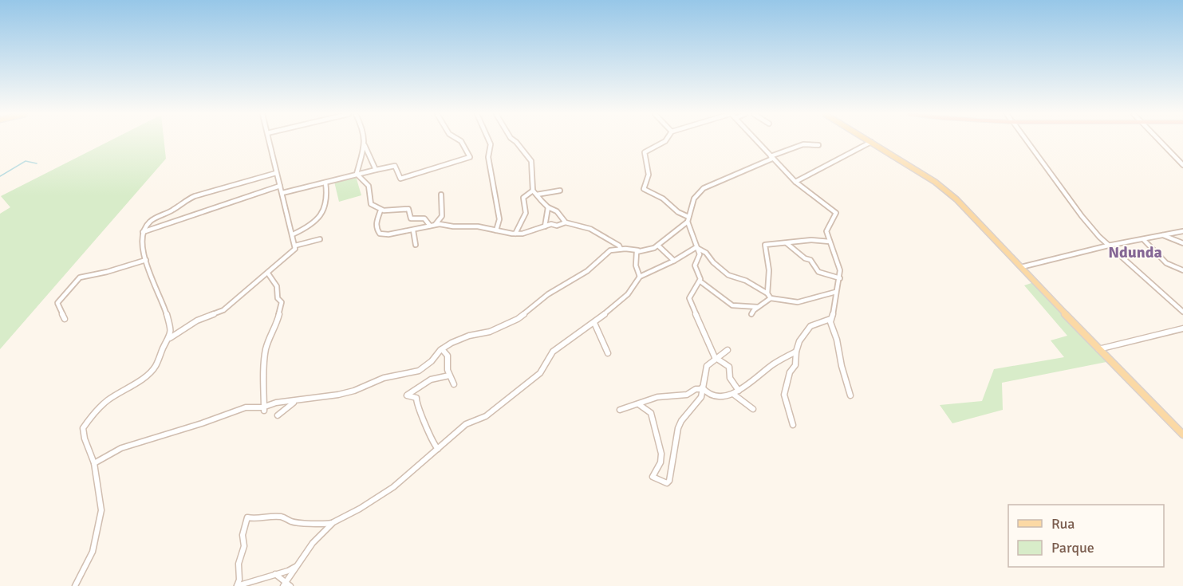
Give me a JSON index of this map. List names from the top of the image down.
{
  "districts": ["Ndunda"],
  "legend": ["Rua", "Parque"]
}
